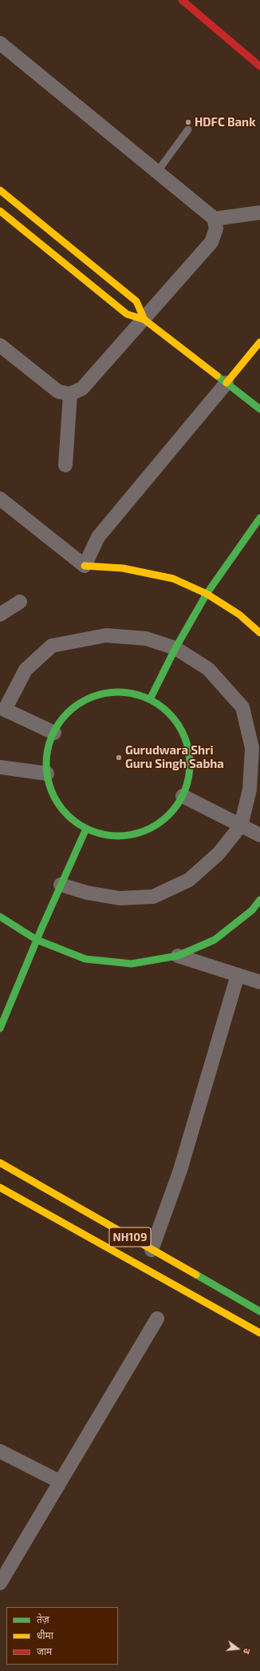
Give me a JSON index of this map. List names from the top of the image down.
{
  "streets": {
    "main road": ["NH109"]
  },
  "places": ["HDFC Bank", "Gurudwara Shri Guru Singh Sabha"],
  "legend": ["तेज़", "धीमा", "जाम"],
  "north": "right"
}
